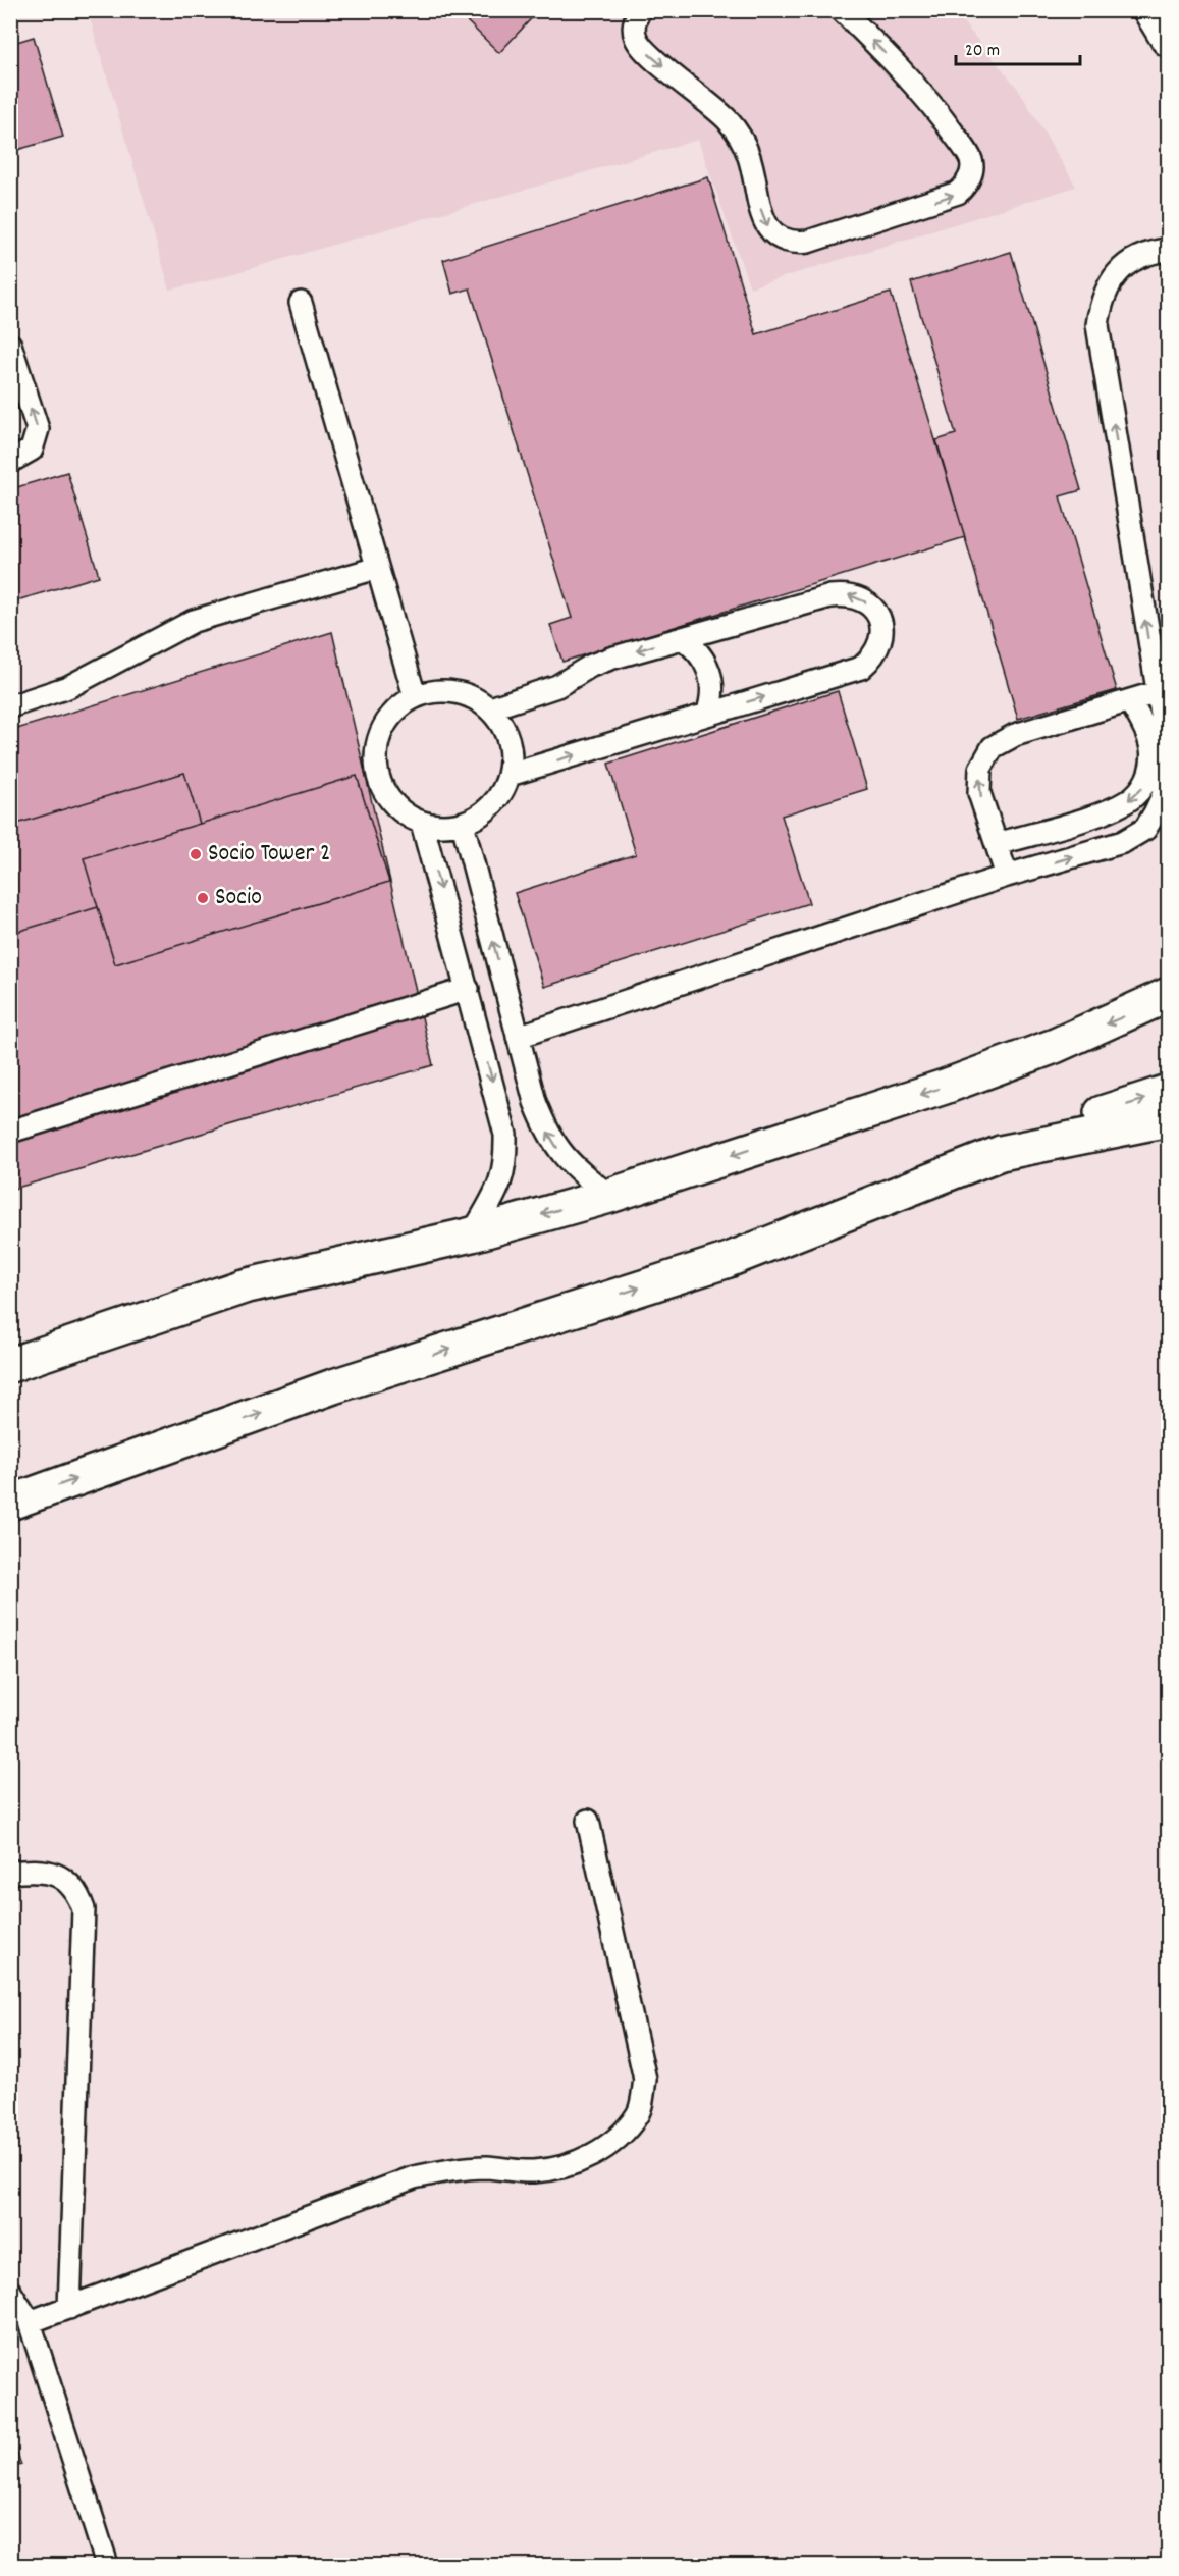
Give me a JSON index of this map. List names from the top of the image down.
{
  "places": ["Socio Tower 2", "Socio"],
  "scale_bar": "20 m"
}
